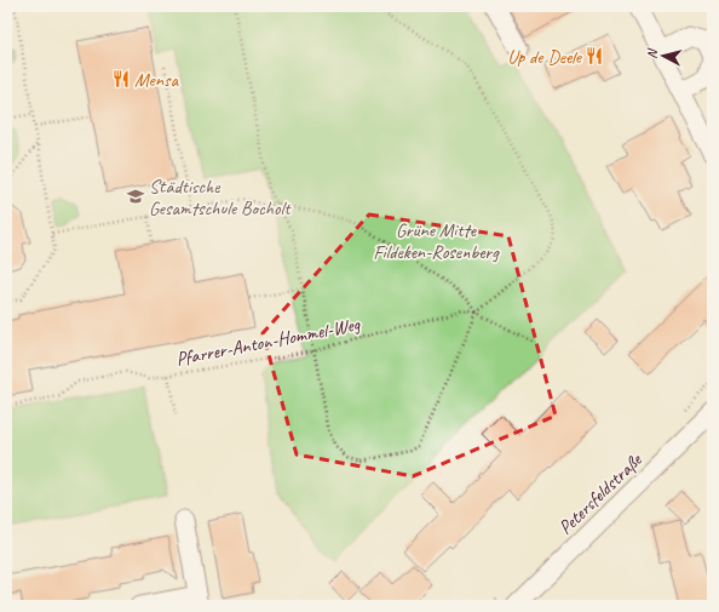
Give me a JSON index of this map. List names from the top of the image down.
{
  "streets": {
    "street": ["Petersfeldstraße"],
    "path": ["Pfarrer-Anton-Hommel-Weg"]
  },
  "parks": ["Grüne Mitte Fildeken-Rosenberg"],
  "places": {
    "restaurant": ["Up de Deele", "Mensa"],
    "school or university": ["Städtische Gesamtschule Bocholt"]
  },
  "north": "left"
}
